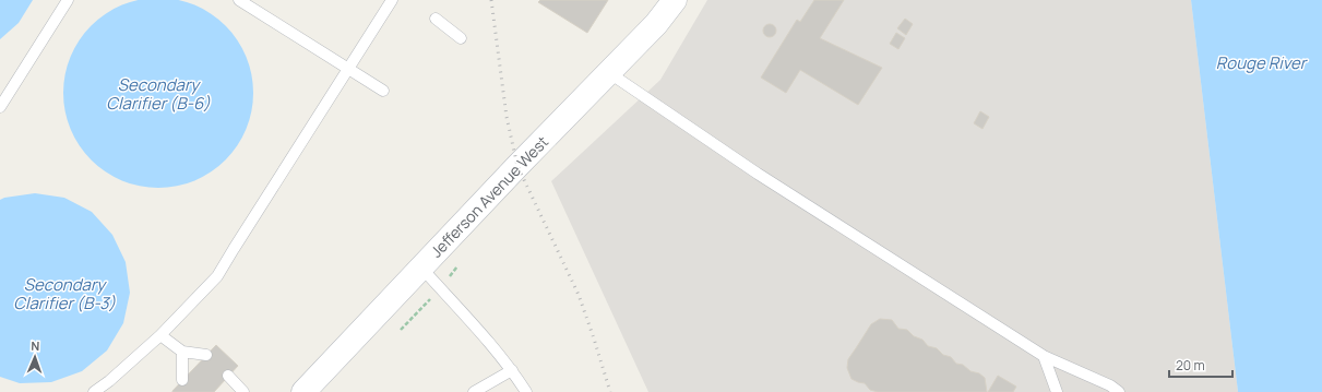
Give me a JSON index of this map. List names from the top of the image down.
{
  "streets": {
    "main road": ["Jefferson Avenue West"]
  },
  "water": ["Rouge River", "Secondary Clarifier (B-6)", "Secondary Clarifier (B-3)"],
  "scale_bar": "20 m",
  "north": "top"
}
